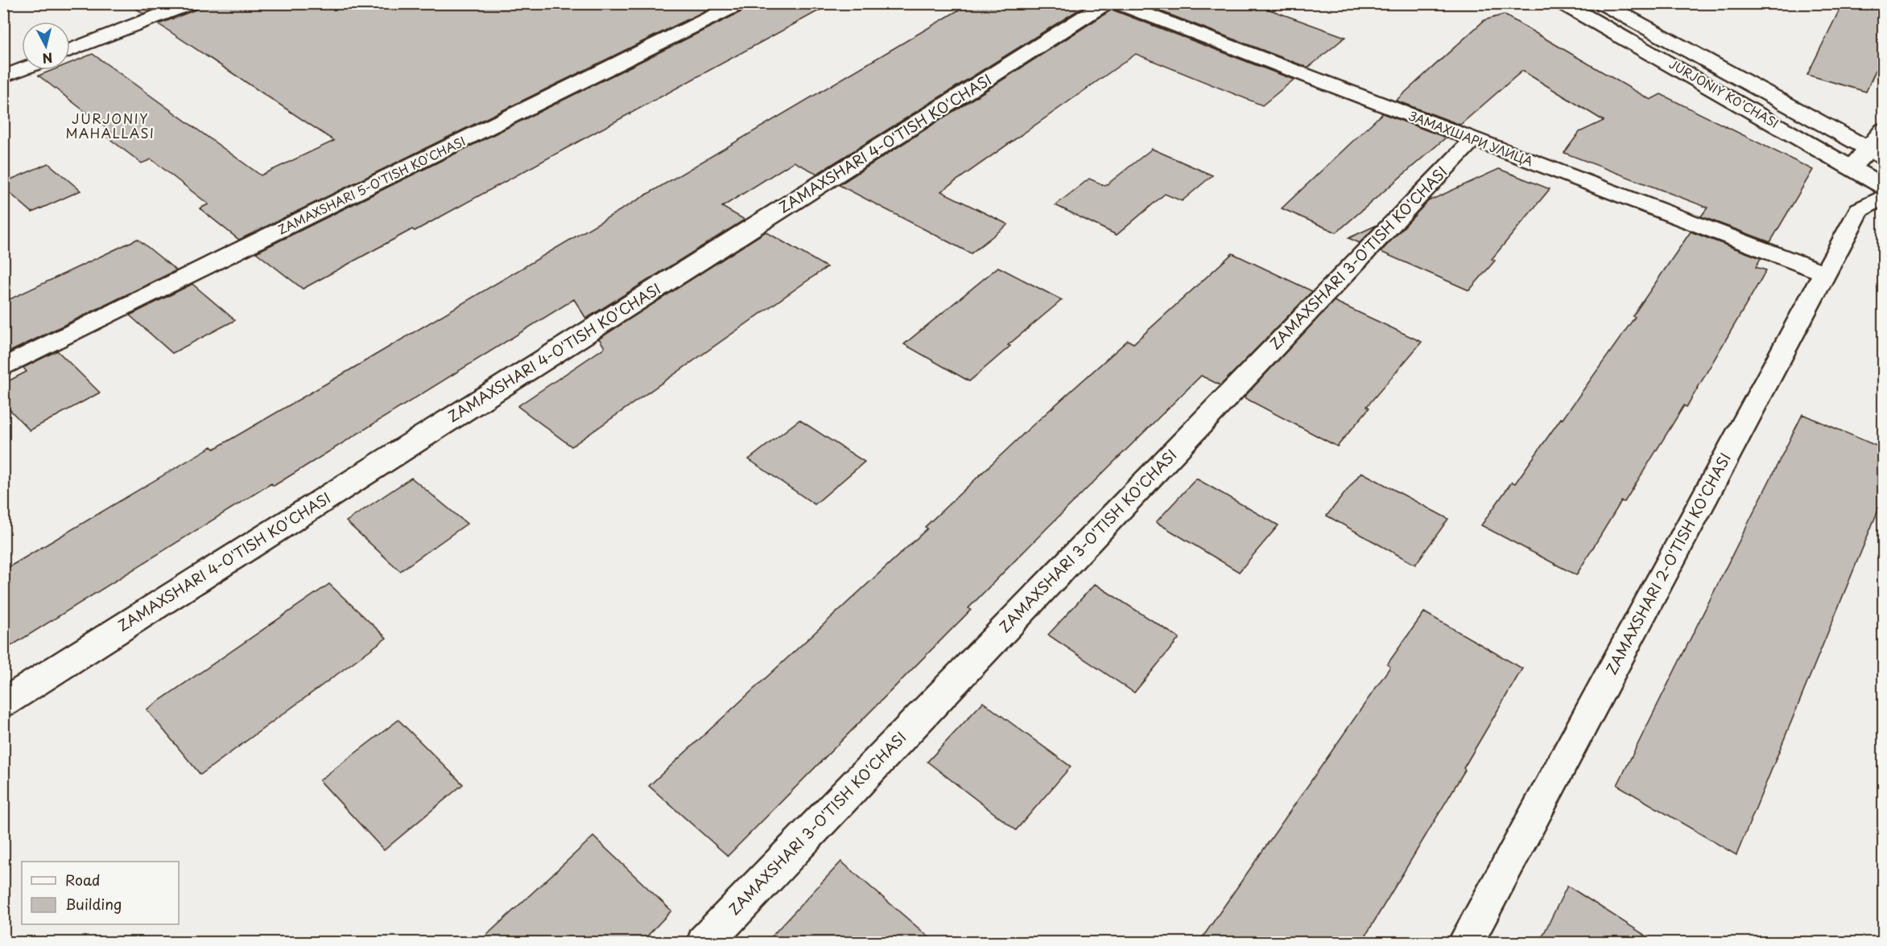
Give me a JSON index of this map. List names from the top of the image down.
{
  "streets": {
    "street": [
      "JURJONIY KO'CHASI",
      "ЗАМАХШАРИ УЛИЦА",
      "ZAMAXSHARI 4-O'TISH KO'CHASI",
      "ZAMAXSHARI 5-O'TISH KO'CHASI",
      "ZAMAXSHARI 3-O'TISH KO'CHASI",
      "ZAMAXSHARI 2-O'TISH KO'CHASI"
    ]
  },
  "crossings": [
    ["ЗАМАХШАРИ УЛИЦА", "ZAMAXSHARI 3-O'TISH KO'CHASI"],
    ["ЗАМАХШАРИ УЛИЦА", "ZAMAXSHARI 2-O'TISH KO'CHASI"]
  ],
  "districts": ["JURJONIY MAHALLASI"],
  "legend": ["Road", "Building"],
  "north": "bottom"
}
